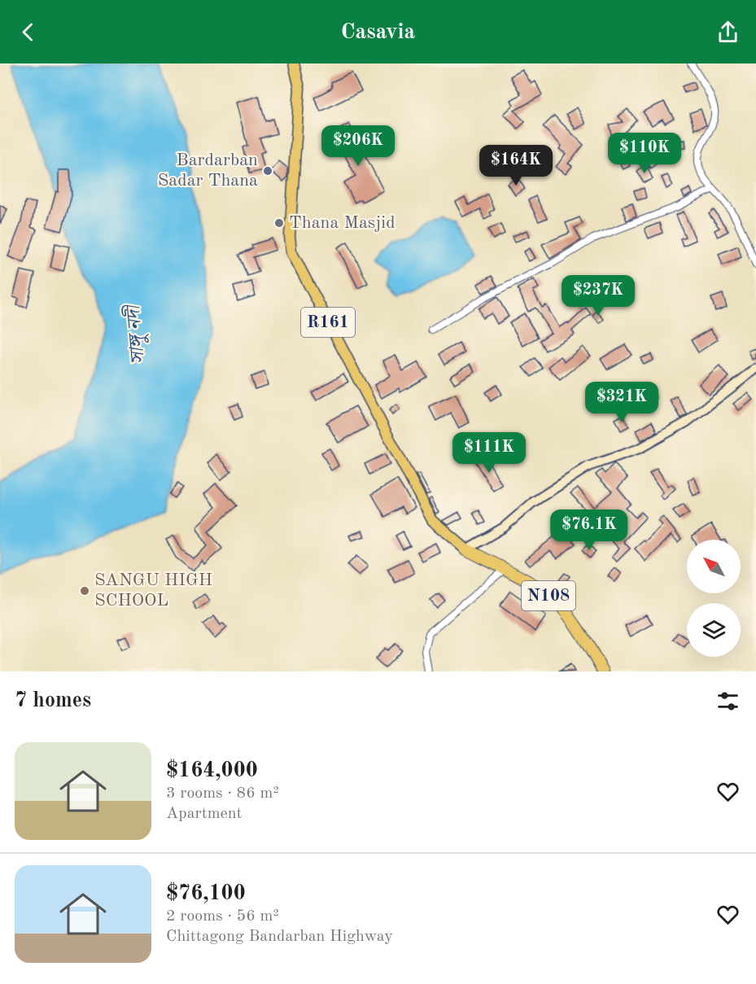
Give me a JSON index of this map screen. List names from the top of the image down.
{
  "streets": {
    "highway": ["N108"],
    "main road": ["R161"]
  },
  "crossings": [
    ["R161", "N108"]
  ],
  "water": ["সাঙ্গু নদী"],
  "places": ["Bardarban Sadar Thana", "Thana Masjid", "SANGU HIGH SCHOOL"],
  "north": "top left",
  "page": {
    "header": "Casavia",
    "price": [
      "$206K",
      "$110K",
      "$164K",
      "$237K",
      "$321K",
      "$111K",
      "$76.1K"
    ],
    "heading": "7 homes",
    "list": [
      {
        "name": "$164,000",
        "note": "3 rooms · 86 m² · Apartment"
      },
      {
        "name": "$76,100",
        "note": "2 rooms · 56 m² · Chittagong Bandarban Highway"
      }
    ]
  }
}
